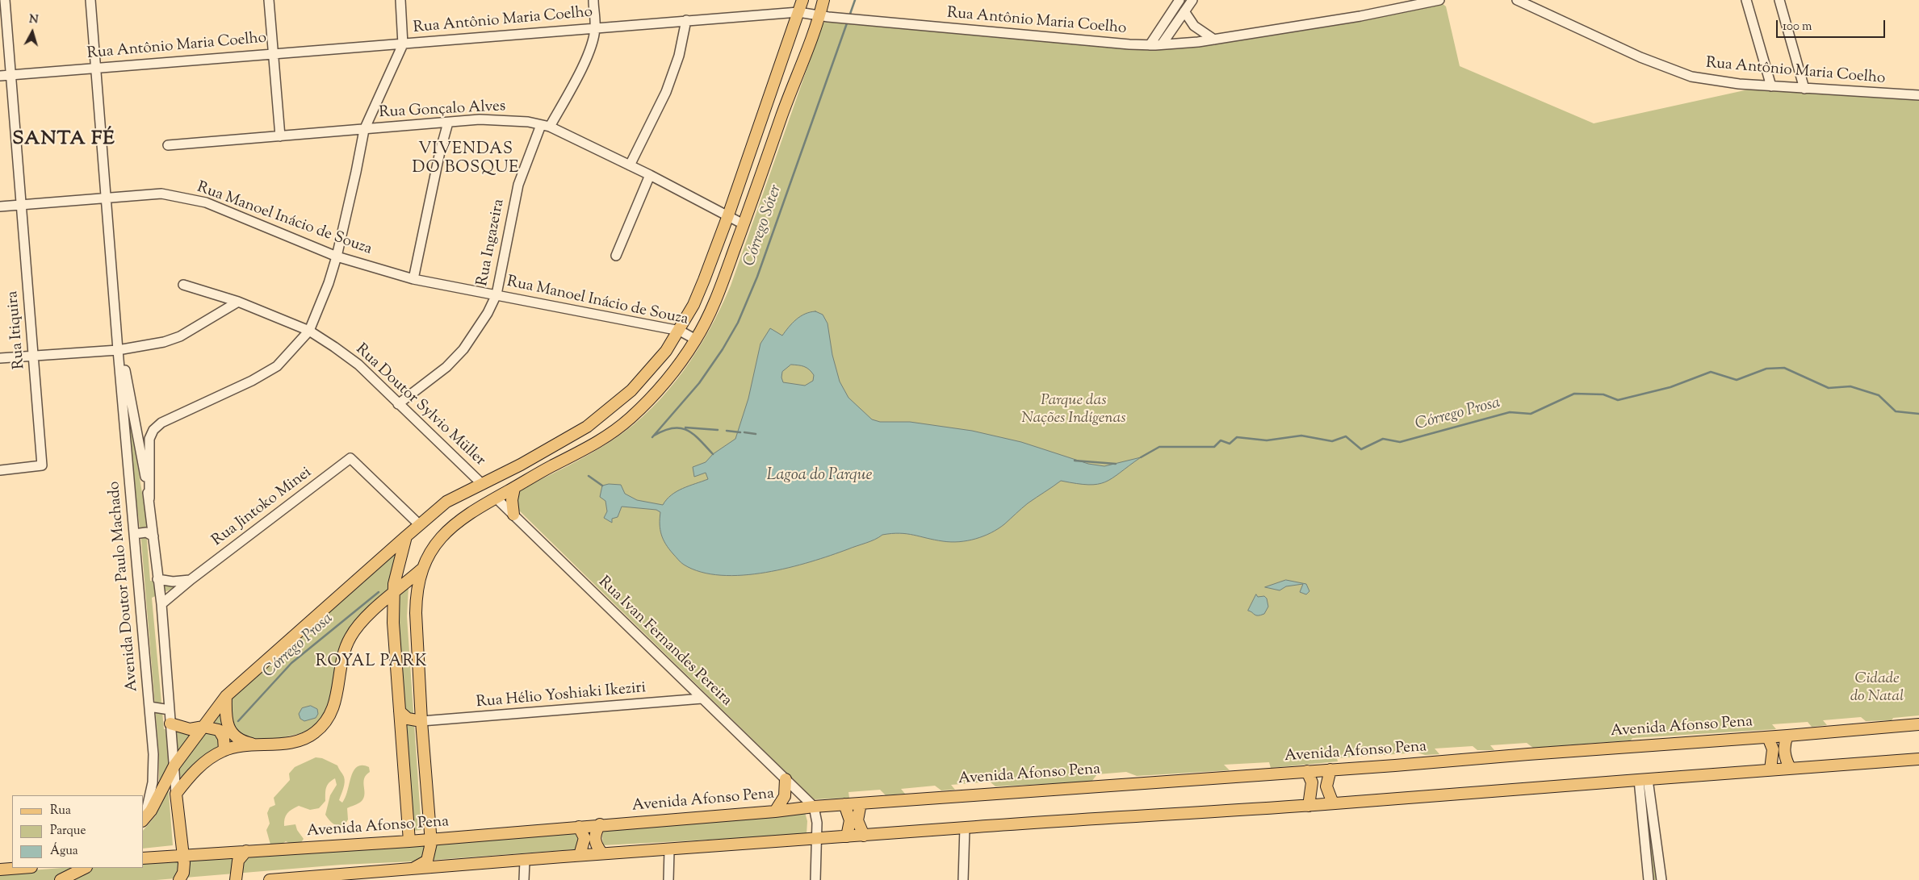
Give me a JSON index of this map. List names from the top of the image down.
{
  "streets": {
    "main road": ["Avenida Afonso Pena"],
    "street": [
      "Rua Antônio Maria Coelho",
      "Rua Gonçalo Alves",
      "Rua Manoel Inácio de Souza",
      "Rua Ingazeira",
      "Rua Itiquira",
      "Rua Doutor Sylvio Müller",
      "Rua Jintoko Minei",
      "Avenida Doutor Paulo Machado",
      "Rua Ivan Fernandes Pereira",
      "Rua Hélio Yoshiaki Ikeziri"
    ]
  },
  "crossings": [
    ["Rua Antônio Maria Coelho", "Rua Ingazeira"],
    ["Rua Antônio Maria Coelho", "Rua Itiquira"],
    ["Rua Gonçalo Alves", "Rua Ingazeira"],
    ["Rua Manoel Inácio de Souza", "Rua Ingazeira"],
    ["Rua Manoel Inácio de Souza", "Rua Itiquira"],
    ["Rua Ingazeira", "Rua Doutor Sylvio Müller"],
    ["Rua Jintoko Minei", "Avenida Doutor Paulo Machado"],
    ["Rua Ivan Fernandes Pereira", "Rua Hélio Yoshiaki Ikeziri"],
    ["Rua Ivan Fernandes Pereira", "Avenida Afonso Pena"]
  ],
  "districts": ["SANTA FÉ", "VIVENDAS DO BOSQUE", "ROYAL PARK"],
  "water": ["Córrego Sóter", "Córrego Prosa", "Lagoa do Parque"],
  "parks": ["Parque das Nações Indígenas", "Cidade do Natal"],
  "legend": ["Rua", "Parque", "Água"],
  "scale_bar": "100 m",
  "north": "top"
}
